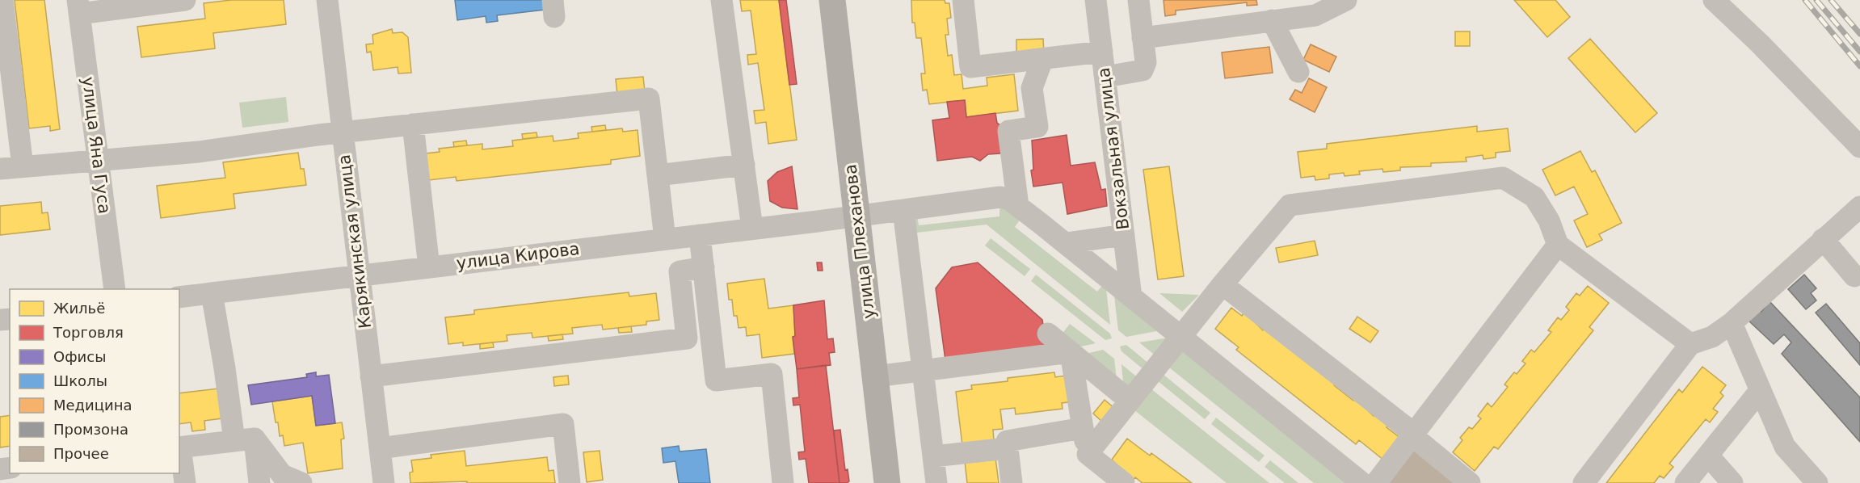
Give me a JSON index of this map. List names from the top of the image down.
{
  "streets": {
    "main road": ["улица Плеханова"],
    "street": [
      "улица Яна Гуса",
      "Вокзальная улица",
      "Карякинская улица",
      "улица Кирова"
    ]
  },
  "crossings": [
    ["Вокзальная улица", "улица Кирова"],
    ["Карякинская улица", "улица Кирова"],
    ["улица Плеханова", "улица Кирова"]
  ],
  "legend": [
    "Жильё",
    "Торговля",
    "Офисы",
    "Школы",
    "Медицина",
    "Промзона",
    "Прочее"
  ]
}
